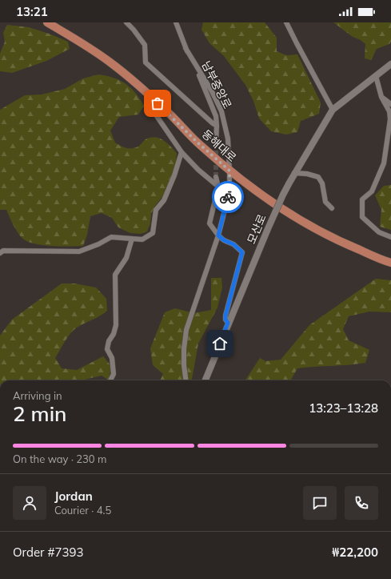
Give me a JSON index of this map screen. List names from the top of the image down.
{
  "streets": {
    "main road": ["동해대로"],
    "street": ["남부중앙로", "모산로"]
  },
  "crossings": [
    ["남부중앙로", "동해대로"]
  ],
  "page": {
    "status": "13:21",
    "heading": ["2 min", "Arriving in", "13:23–13:28"],
    "panel": [
      "Jordan",
      "Courier · 4.5",
      "Order #7393",
      "₩22,200"
    ],
    "bar": "On the way · 230 m"
  }
}
